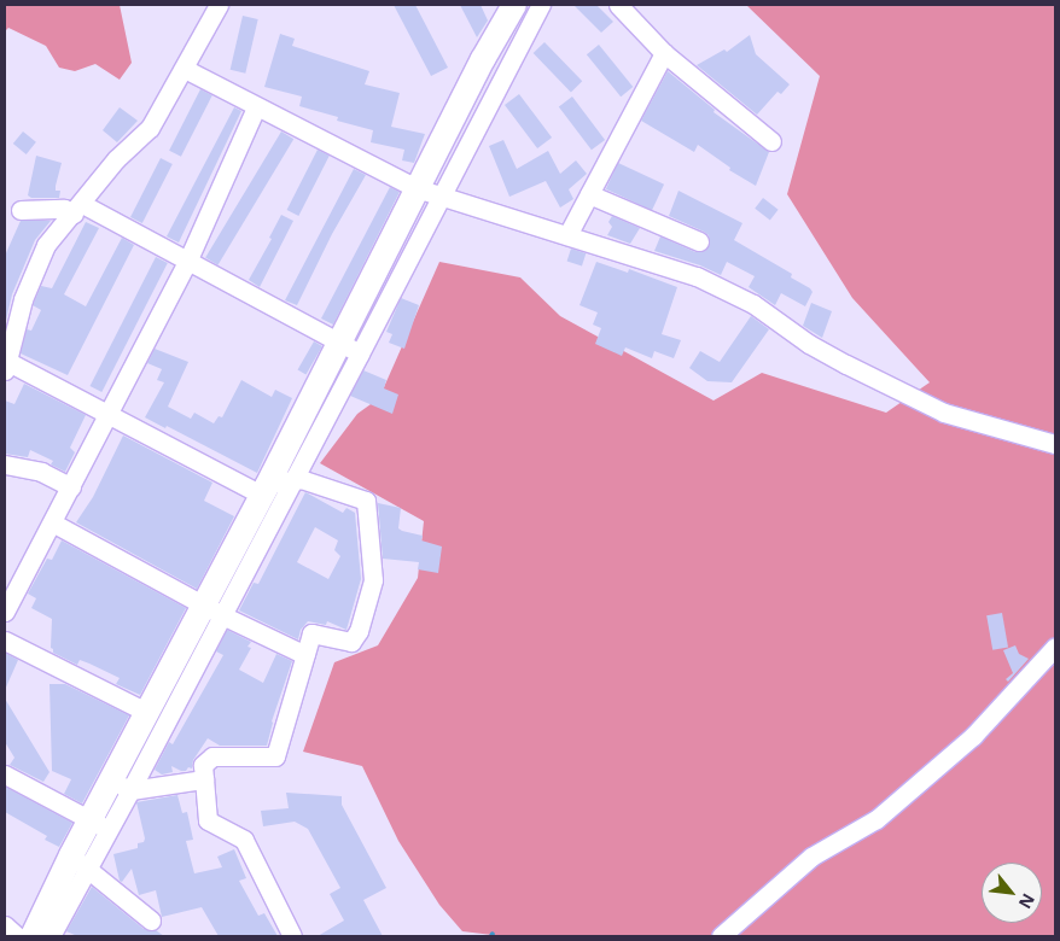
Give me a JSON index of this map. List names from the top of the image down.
{
  "north": "bottom right"
}
